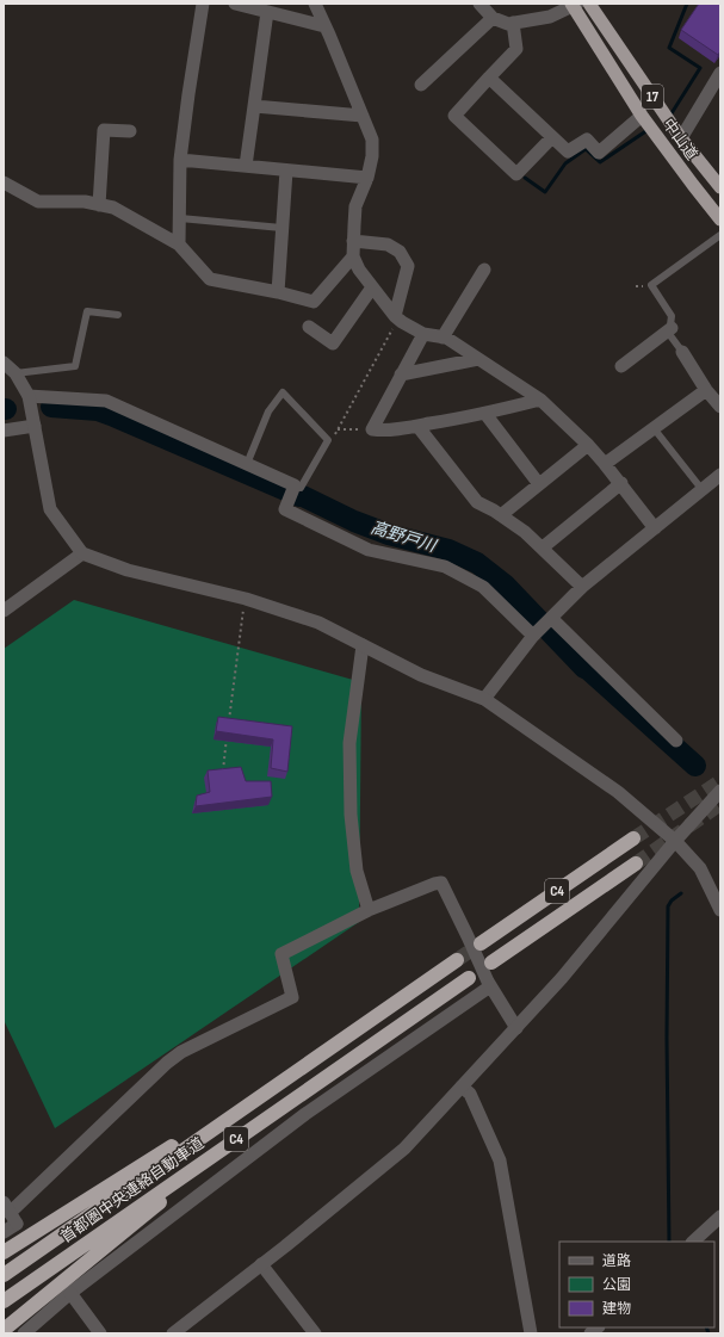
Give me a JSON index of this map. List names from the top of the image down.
{
  "streets": {
    "highway": [
      "17",
      "中山道",
      "C4",
      "首都圏中央連絡自動車道"
    ]
  },
  "water": ["高野戸川"],
  "legend": ["道路", "公園", "建物"]
}
